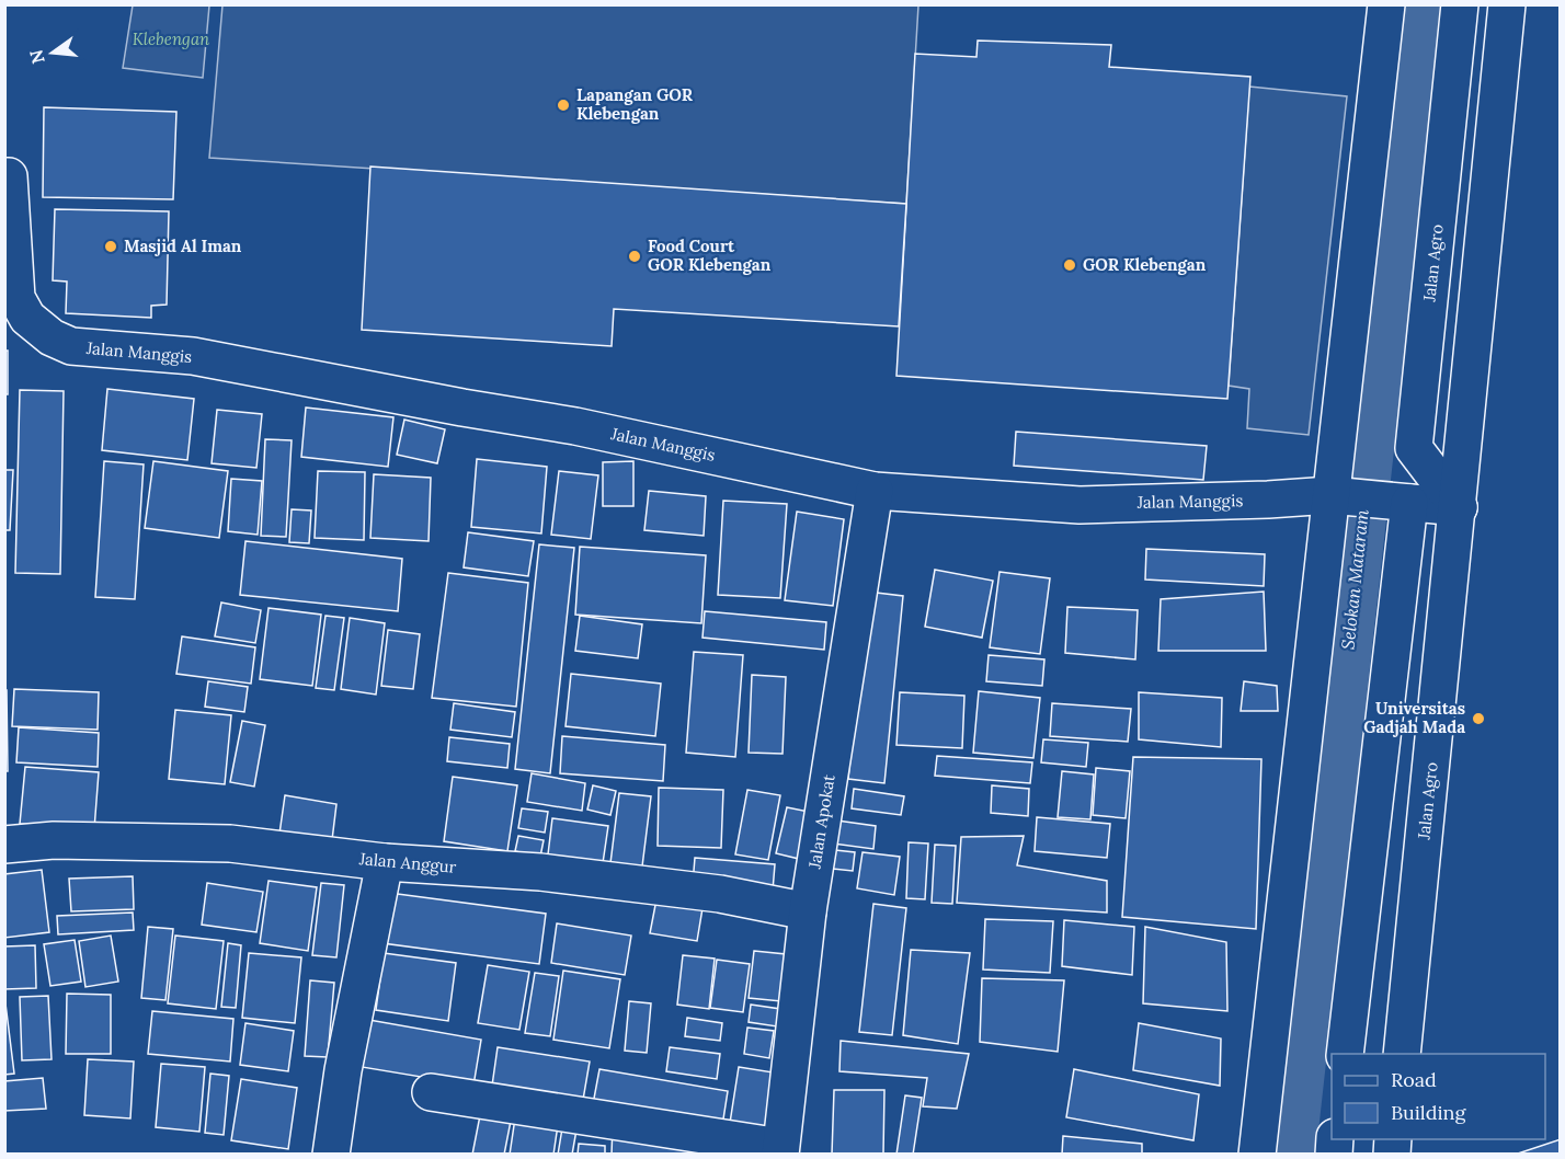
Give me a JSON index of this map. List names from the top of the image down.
{
  "streets": {
    "street": [
      "Jalan Agro",
      "Jalan Manggis",
      "Jalan Apokat",
      "Jalan Anggur"
    ]
  },
  "crossings": [
    ["Jalan Agro", "Jalan Manggis"],
    ["Jalan Manggis", "Jalan Apokat"],
    ["Jalan Apokat", "Jalan Anggur"]
  ],
  "water": ["Selokan Mataram"],
  "parks": ["Klebengan"],
  "places": [
    "Lapangan GOR Klebengan",
    "Masjid Al Iman",
    "Food Court GOR Klebengan",
    "GOR Klebengan",
    "Universitas Gadjah Mada"
  ],
  "legend": ["Road", "Building"],
  "north": "left"
}
